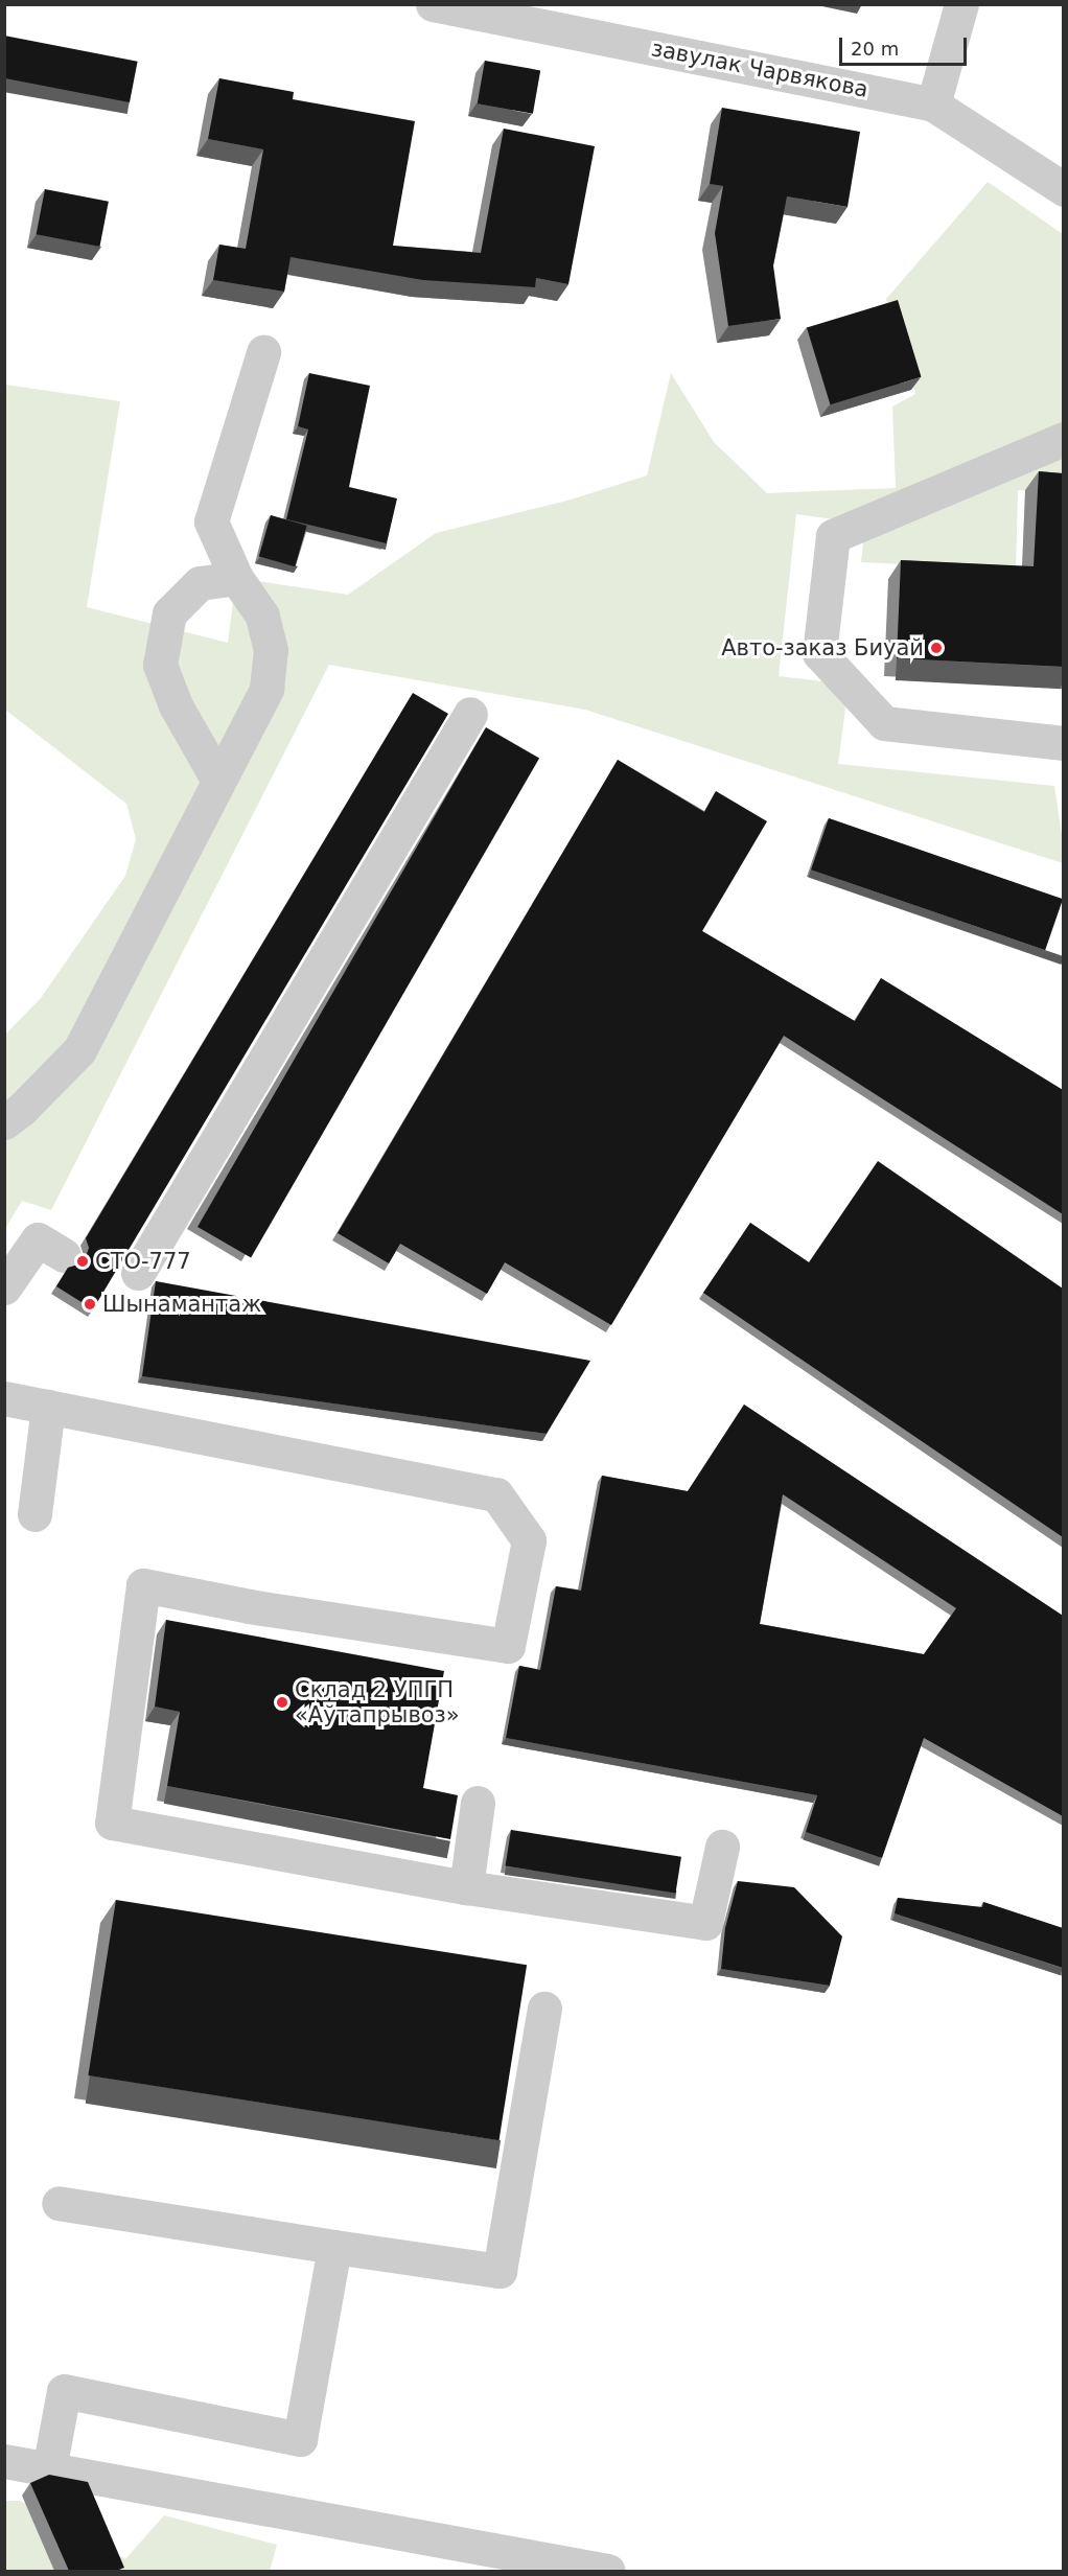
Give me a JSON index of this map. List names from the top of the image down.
{
  "streets": {
    "street": ["завулак Чарвякова"]
  },
  "places": [
    "Авто-заказ Биуай",
    "СТО-777",
    "Шынамантаж",
    "Склад 2 УПГП «Аўтапрывоз»"
  ],
  "scale_bar": "20 m"
}
